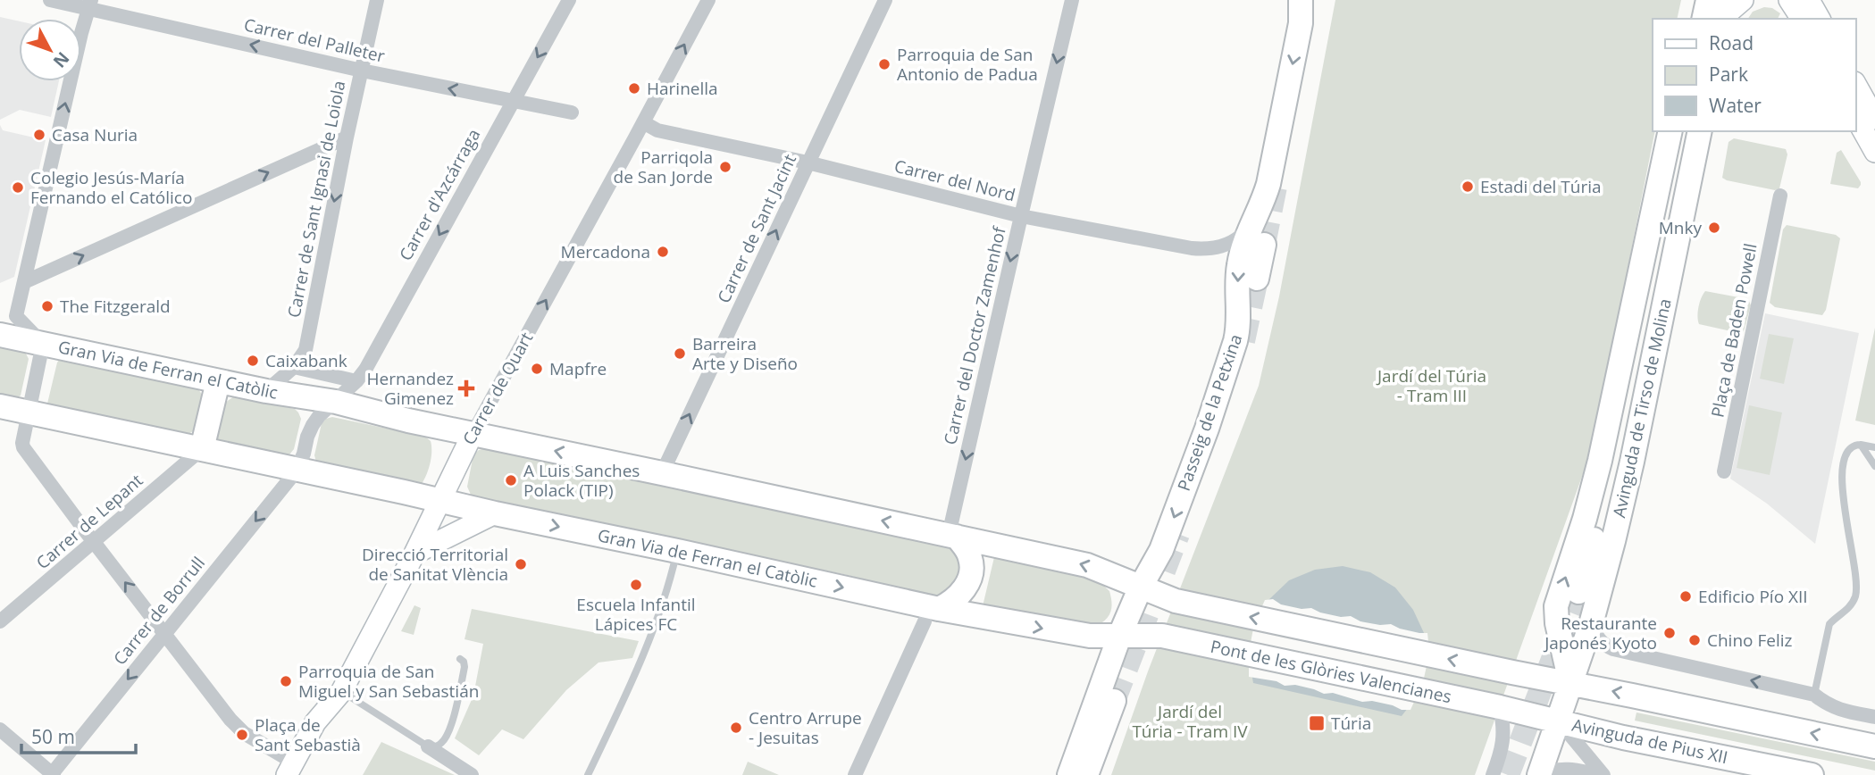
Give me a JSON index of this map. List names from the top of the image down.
{
  "streets": {
    "main road": [
      "Gran Via de Ferran el Catòlic",
      "Avinguda de Tirso de Molina",
      "Passeig de la Petxina",
      "Pont de les Glòries Valencianes",
      "Avinguda de Pius XII"
    ],
    "street": [
      "Carrer del Palleter",
      "Carrer del Nord",
      "Carrer d'Azcárraga",
      "Carrer de Sant Ignasi de Loiola",
      "Carrer de Sant Jacint",
      "Plaça de Baden Powell",
      "Carrer del Doctor Zamenhof",
      "Carrer de Quart",
      "Carrer de Lepant",
      "Carrer de Borrull"
    ]
  },
  "crossings": [
    ["Carrer del Palleter", "Carrer d'Azcárraga"],
    ["Carrer del Palleter", "Carrer de Sant Ignasi de Loiola"],
    ["Carrer del Nord", "Carrer de Sant Jacint"],
    ["Carrer del Nord", "Carrer del Doctor Zamenhof"],
    ["Carrer del Nord", "Carrer de Quart"],
    ["Carrer del Nord", "Passeig de la Petxina"],
    ["Carrer d'Azcárraga", "Gran Via de Ferran el Catòlic"],
    ["Carrer de Sant Ignasi de Loiola", "Gran Via de Ferran el Catòlic"],
    ["Carrer de Sant Jacint", "Gran Via de Ferran el Catòlic"],
    ["Carrer del Doctor Zamenhof", "Gran Via de Ferran el Catòlic"],
    ["Gran Via de Ferran el Catòlic", "Carrer de Quart"],
    ["Gran Via de Ferran el Catòlic", "Avinguda de Tirso de Molina"],
    ["Gran Via de Ferran el Catòlic", "Passeig de la Petxina"],
    ["Gran Via de Ferran el Catòlic", "Carrer de Lepant"],
    ["Gran Via de Ferran el Catòlic", "Carrer de Borrull"],
    ["Gran Via de Ferran el Catòlic", "Pont de les Glòries Valencianes"],
    ["Gran Via de Ferran el Catòlic", "Avinguda de Pius XII"],
    ["Avinguda de Tirso de Molina", "Pont de les Glòries Valencianes"],
    ["Avinguda de Tirso de Molina", "Avinguda de Pius XII"],
    ["Passeig de la Petxina", "Pont de les Glòries Valencianes"],
    ["Pont de les Glòries Valencianes", "Avinguda de Pius XII"]
  ],
  "one_way": [
    "Carrer del Palleter",
    "Carrer d'Azcárraga",
    "Carrer de Sant Ignasi de Loiola",
    "Carrer de Sant Jacint",
    "Carrer del Doctor Zamenhof",
    "Carrer de Quart",
    "Passeig de la Petxina",
    "Carrer de Borrull"
  ],
  "parks": ["Jardí del Túria - Tram III", "Jardí del Túria - Tram IV"],
  "places": {
    "other": [
      "Parroquia de San Antonio de Padua",
      "Harinella",
      "Casa Nuria",
      "Parriqola de San Jorde",
      "Estadi del Túria",
      "Colegio Jesús-María Fernando el Católico",
      "Mnky",
      "Mercadona",
      "The Fitzgerald",
      "Barreira Arte y Diseño",
      "Caixabank",
      "Mapfre",
      "A Luis Sanches Polack (TIP)",
      "Direcció Territorial de Sanitat Vlència",
      "Escuela Infantil Lápices FC",
      "Edificio Pío XII",
      "Restaurante Japonés Kyoto",
      "Chino Feliz",
      "Parroquia de San Miguel y San Sebastián",
      "Centro Arrupe - Jesuitas",
      "Plaça de Sant Sebastià"
    ],
    "health": ["Hernandez Gimenez"],
    "transit": ["Túria"]
  },
  "legend": ["Road", "Park", "Water"],
  "scale_bar": "50 m",
  "north": "bottom right"
}
